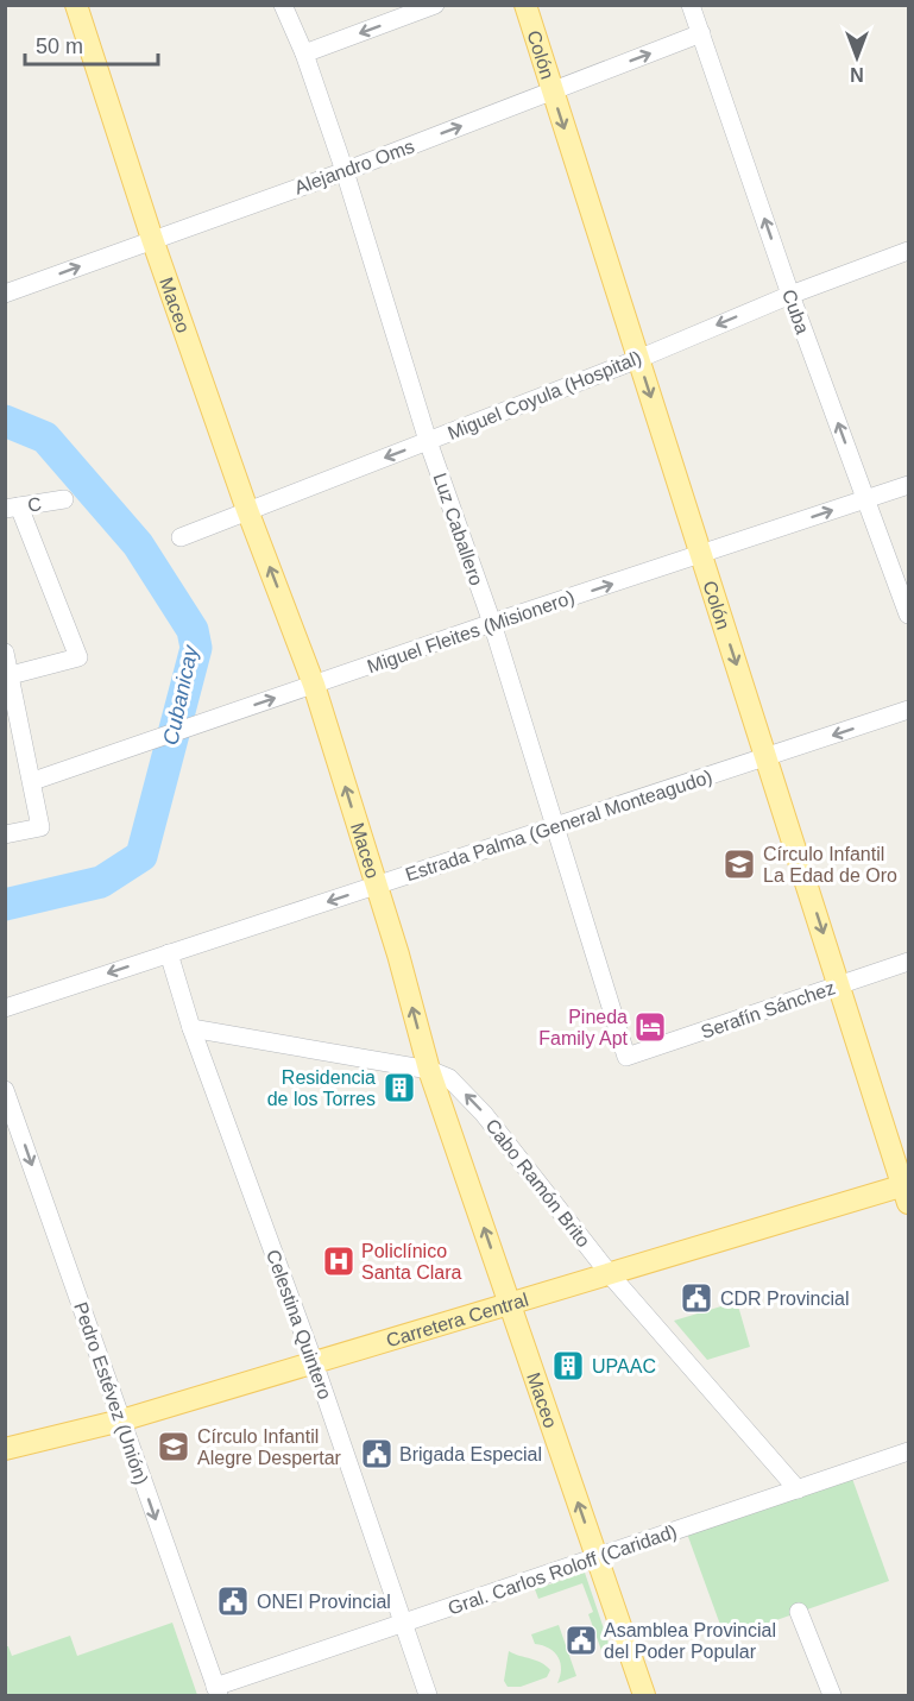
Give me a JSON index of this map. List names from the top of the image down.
{
  "streets": {
    "main road": ["Colón", "Maceo", "Carretera Central"],
    "street": [
      "Alejandro Oms",
      "Cuba",
      "Miguel Coyula (Hospital)",
      "C",
      "Luz Caballero",
      "Miguel Fleites (Misionero)",
      "Estrada Palma (General Monteagudo)",
      "Serafín Sánchez",
      "Cabo Ramón Brito",
      "Celestina Quintero",
      "Pedro Estévez (Unión)",
      "Gral. Carlos Roloff (Caridad)"
    ]
  },
  "crossings": [
    ["Colón", "Alejandro Oms"],
    ["Colón", "Miguel Coyula (Hospital)"],
    ["Colón", "Miguel Fleites (Misionero)"],
    ["Colón", "Estrada Palma (General Monteagudo)"],
    ["Colón", "Serafín Sánchez"],
    ["Colón", "Carretera Central"],
    ["Alejandro Oms", "Maceo"],
    ["Alejandro Oms", "Cuba"],
    ["Alejandro Oms", "Luz Caballero"],
    ["Maceo", "Miguel Coyula (Hospital)"],
    ["Maceo", "Miguel Fleites (Misionero)"],
    ["Maceo", "Estrada Palma (General Monteagudo)"],
    ["Maceo", "Cabo Ramón Brito"],
    ["Maceo", "Carretera Central"],
    ["Maceo", "Gral. Carlos Roloff (Caridad)"],
    ["Cuba", "Miguel Coyula (Hospital)"],
    ["Cuba", "Miguel Fleites (Misionero)"],
    ["Miguel Coyula (Hospital)", "Luz Caballero"],
    ["Luz Caballero", "Miguel Fleites (Misionero)"],
    ["Luz Caballero", "Estrada Palma (General Monteagudo)"],
    ["Luz Caballero", "Serafín Sánchez"],
    ["Estrada Palma (General Monteagudo)", "Celestina Quintero"],
    ["Cabo Ramón Brito", "Carretera Central"],
    ["Cabo Ramón Brito", "Celestina Quintero"],
    ["Cabo Ramón Brito", "Gral. Carlos Roloff (Caridad)"],
    ["Carretera Central", "Celestina Quintero"],
    ["Carretera Central", "Pedro Estévez (Unión)"],
    ["Celestina Quintero", "Gral. Carlos Roloff (Caridad)"],
    ["Pedro Estévez (Unión)", "Gral. Carlos Roloff (Caridad)"]
  ],
  "one_way": [
    "Colón",
    "Alejandro Oms",
    "Maceo",
    "Cuba",
    "Miguel Coyula (Hospital)",
    "Miguel Fleites (Misionero)",
    "Estrada Palma (General Monteagudo)",
    "Pedro Estévez (Unión)"
  ],
  "water": ["Cubanicay"],
  "places": {
    "school or university": ["Círculo Infantil La Edad de Oro", "Círculo Infantil Alegre Despertar"],
    "hotel": ["Pineda Family Apt"],
    "building": ["Residencia de los Torres", "UPAAC"],
    "hospital": ["Policlínico Santa Clara"],
    "public building": [
      "CDR Provincial",
      "Brigada Especial",
      "ONEI Provincial",
      "Asamblea Provincial del Poder Popular"
    ]
  },
  "scale_bar": "50 m",
  "north": "bottom"
}
